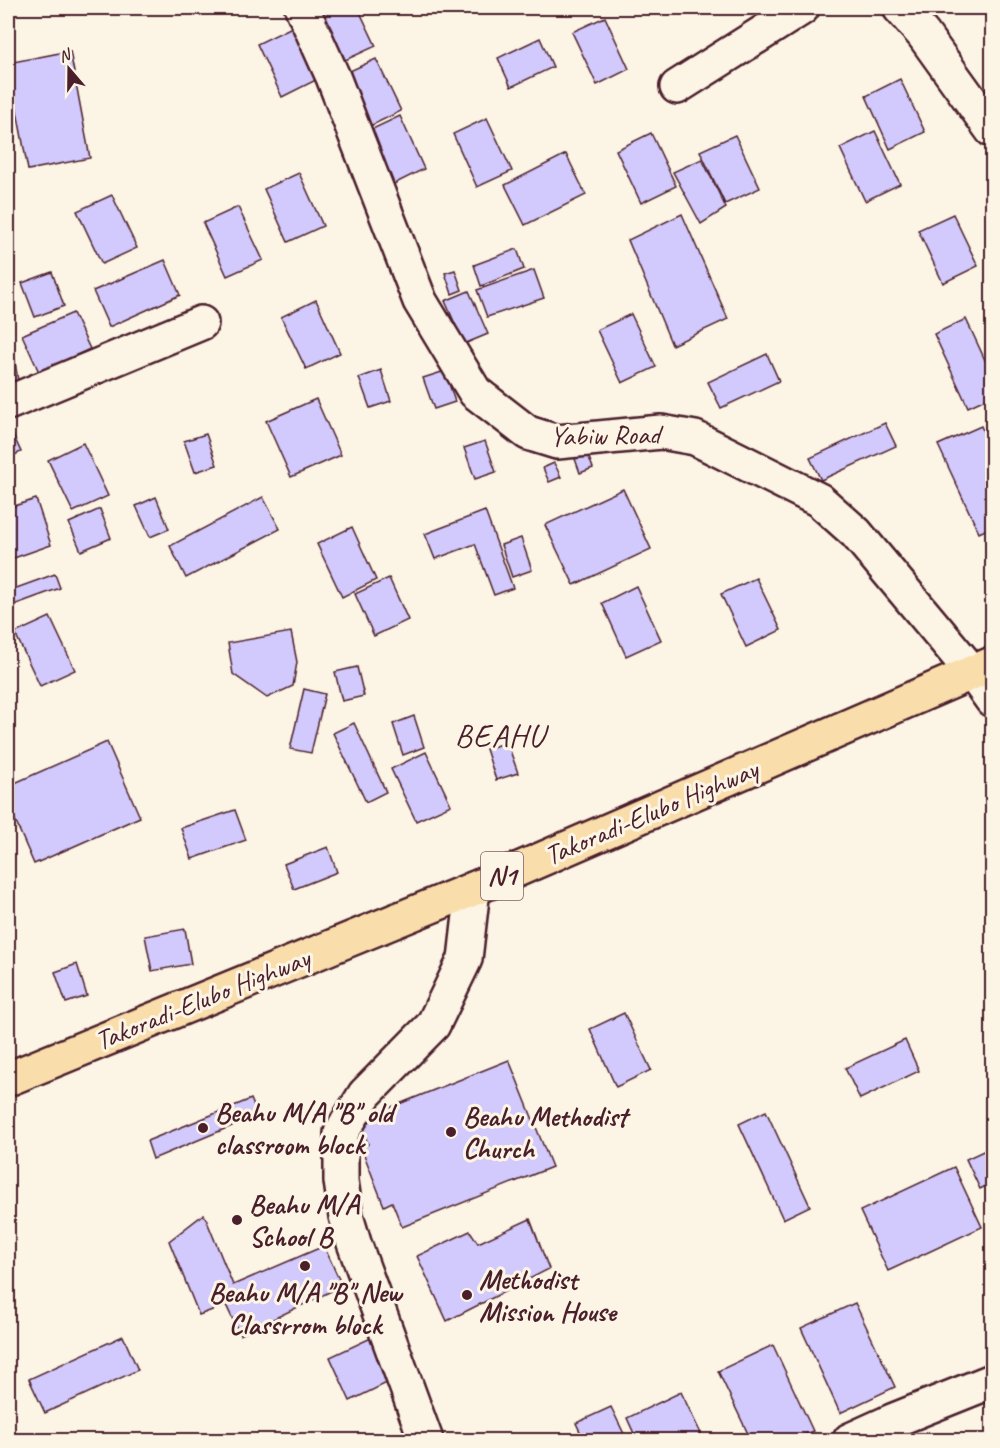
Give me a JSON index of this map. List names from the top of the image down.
{
  "streets": {
    "highway": ["Takoradi-Elubo Highway", "N1"],
    "street": ["Yabiw Road"]
  },
  "crossings": [
    ["Yabiw Road", "Takoradi-Elubo Highway"]
  ],
  "districts": ["BEAHU"],
  "places": [
    "Beahu M/A \"B\" old classroom block",
    "Beahu Methodist Church",
    "Beahu M/A School B",
    "Beahu M/A \"B\" New Classrrom block",
    "Methodist Mission House"
  ],
  "north": "top"
}
